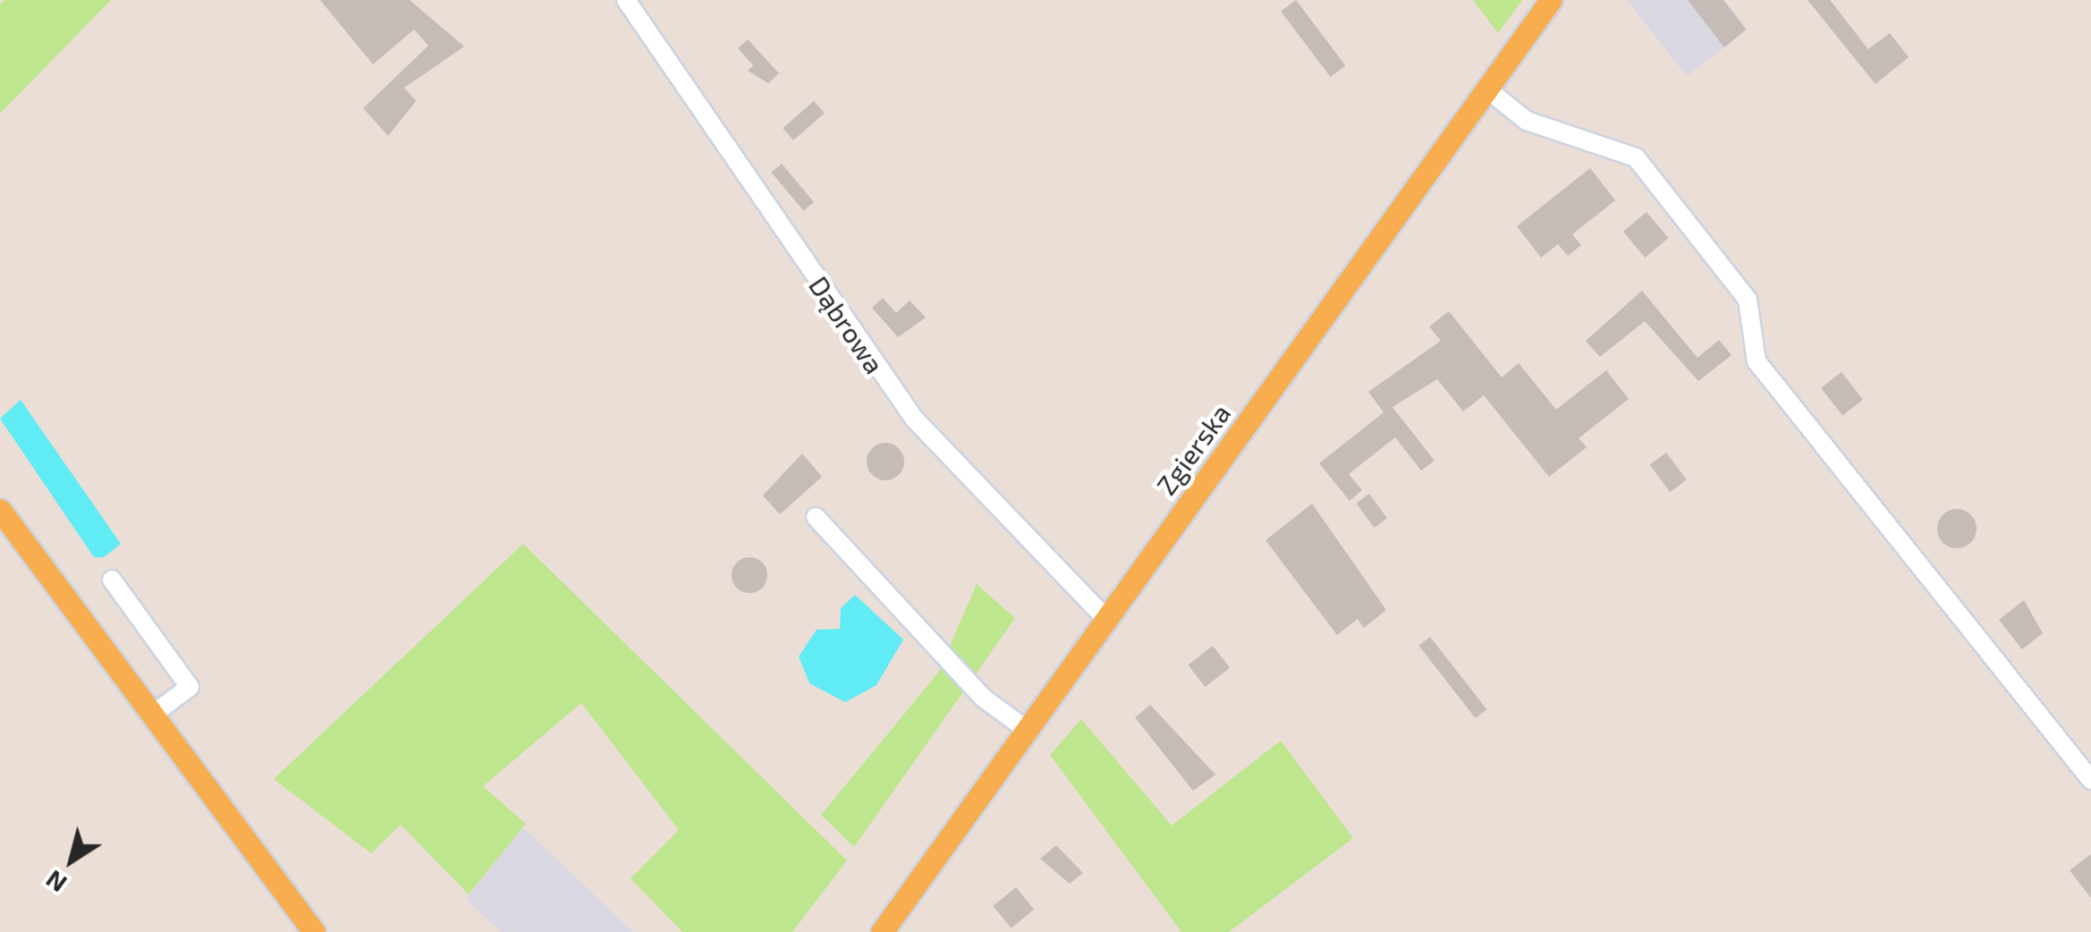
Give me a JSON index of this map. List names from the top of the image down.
{
  "streets": {
    "main road": ["Zgierska"],
    "street": ["Dąbrowa"]
  },
  "crossings": [
    ["Dąbrowa", "Zgierska"]
  ],
  "north": "bottom left"
}
